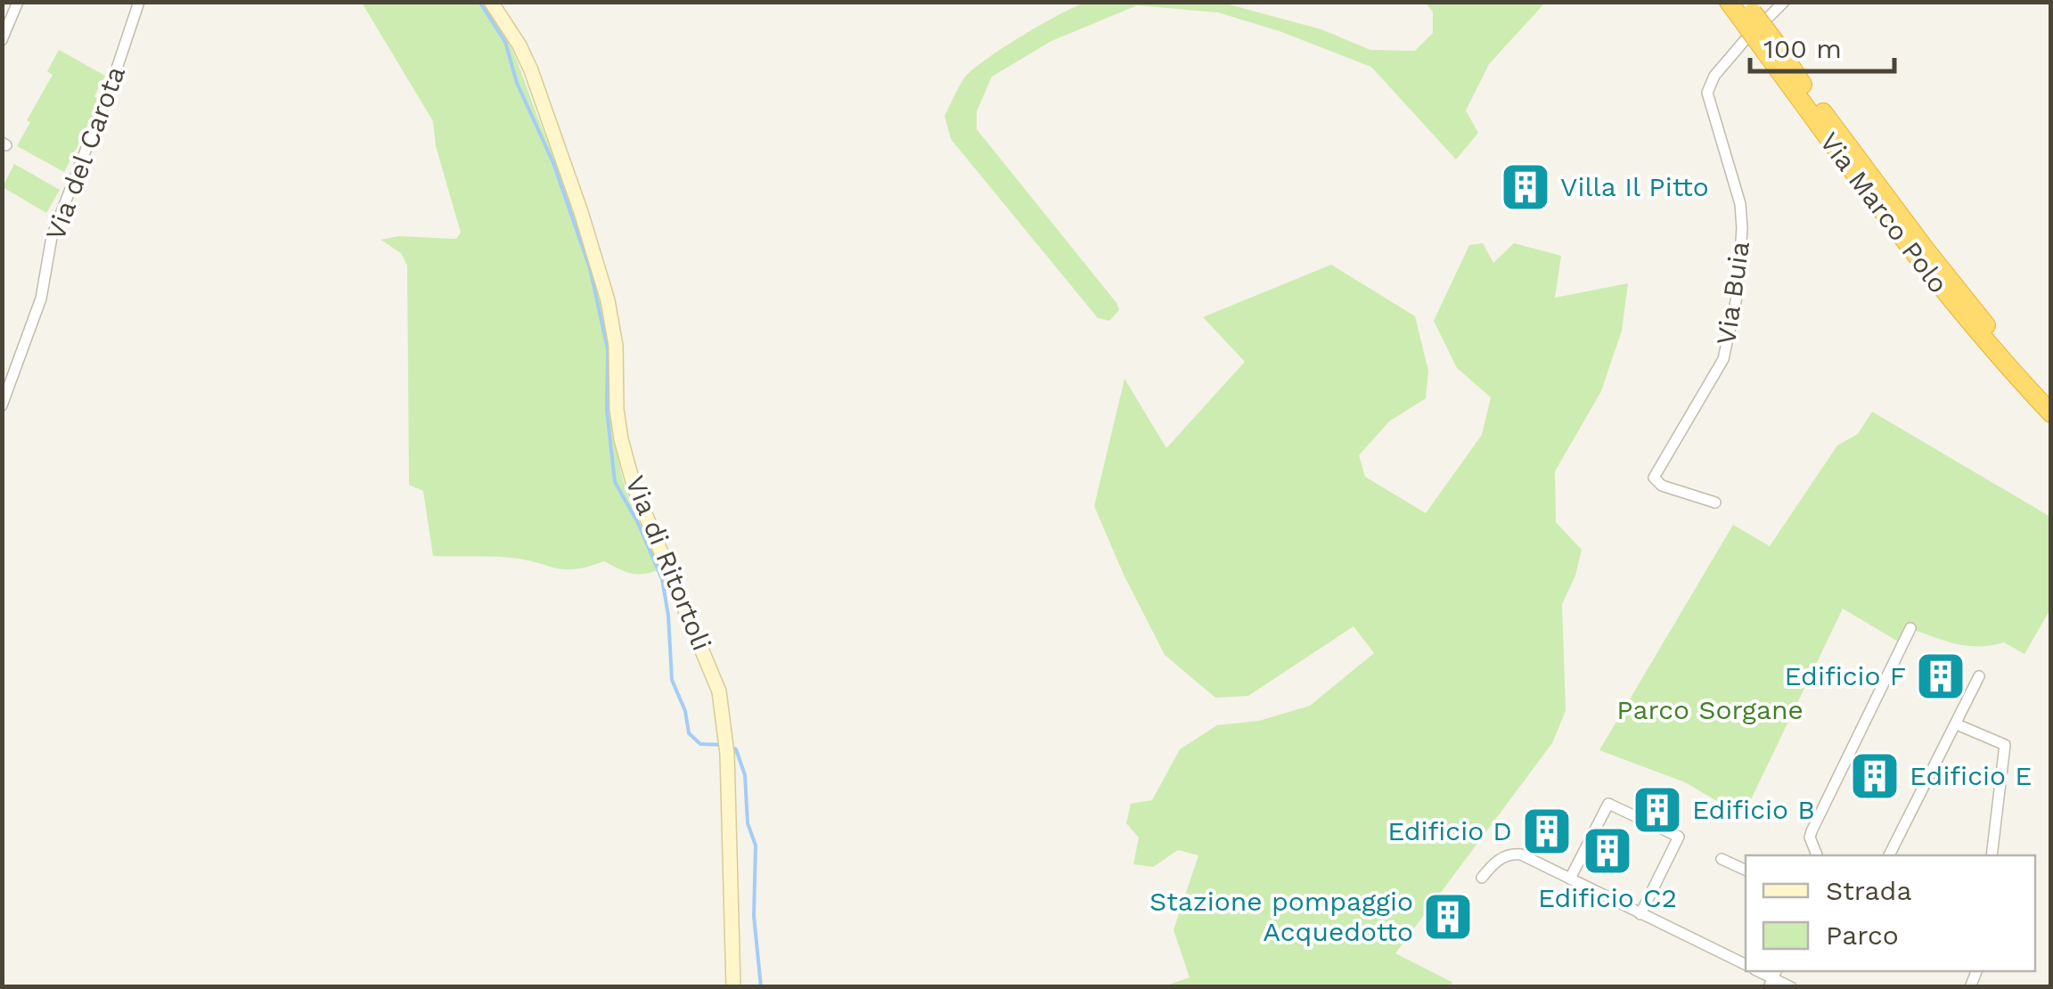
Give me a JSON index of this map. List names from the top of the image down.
{
  "streets": {
    "highway": ["Via Marco Polo"],
    "street": ["Via del Carota", "Via Buia", "Via di Ritortoli"]
  },
  "crossings": [
    ["Via Marco Polo", "Via Buia"]
  ],
  "parks": ["Parco Sorgane"],
  "places": {
    "building": [
      "Villa Il Pitto",
      "Edificio F",
      "Edificio E",
      "Edificio B",
      "Edificio D",
      "Edificio C2",
      "Stazione pompaggio Acquedotto"
    ]
  },
  "legend": ["Strada", "Parco"],
  "scale_bar": "100 m"
}
